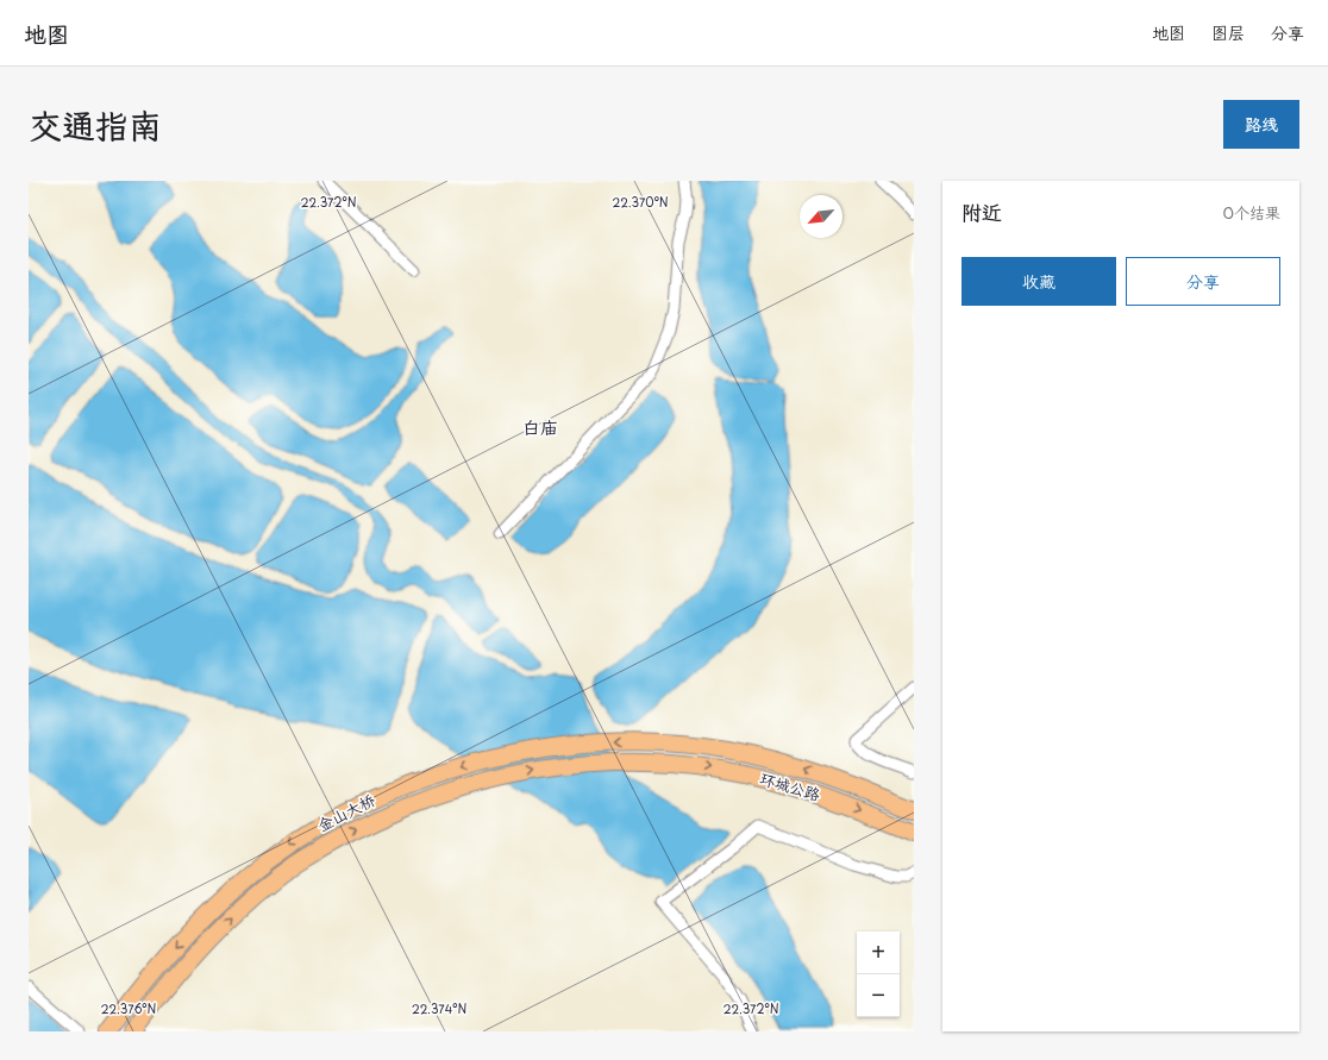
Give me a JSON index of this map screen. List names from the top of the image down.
{
  "streets": {
    "highway": ["环城公路", "金山大桥"]
  },
  "crossings": [
    ["环城公路", "金山大桥"]
  ],
  "districts": ["白庙"],
  "north": "bottom left",
  "page": {
    "header": "地图",
    "nav": ["地图", "图层", "分享"],
    "title": "交通指南",
    "buttons": [
      "路线",
      ["收藏", "分享"]
    ],
    "heading": ["附近", "0个结果"],
    "map_buttons": ["+", "−"]
  },
  "coordinates": [
    "22.372°N",
    "22.370°N",
    "22.376°N",
    "22.374°N"
  ]
}
